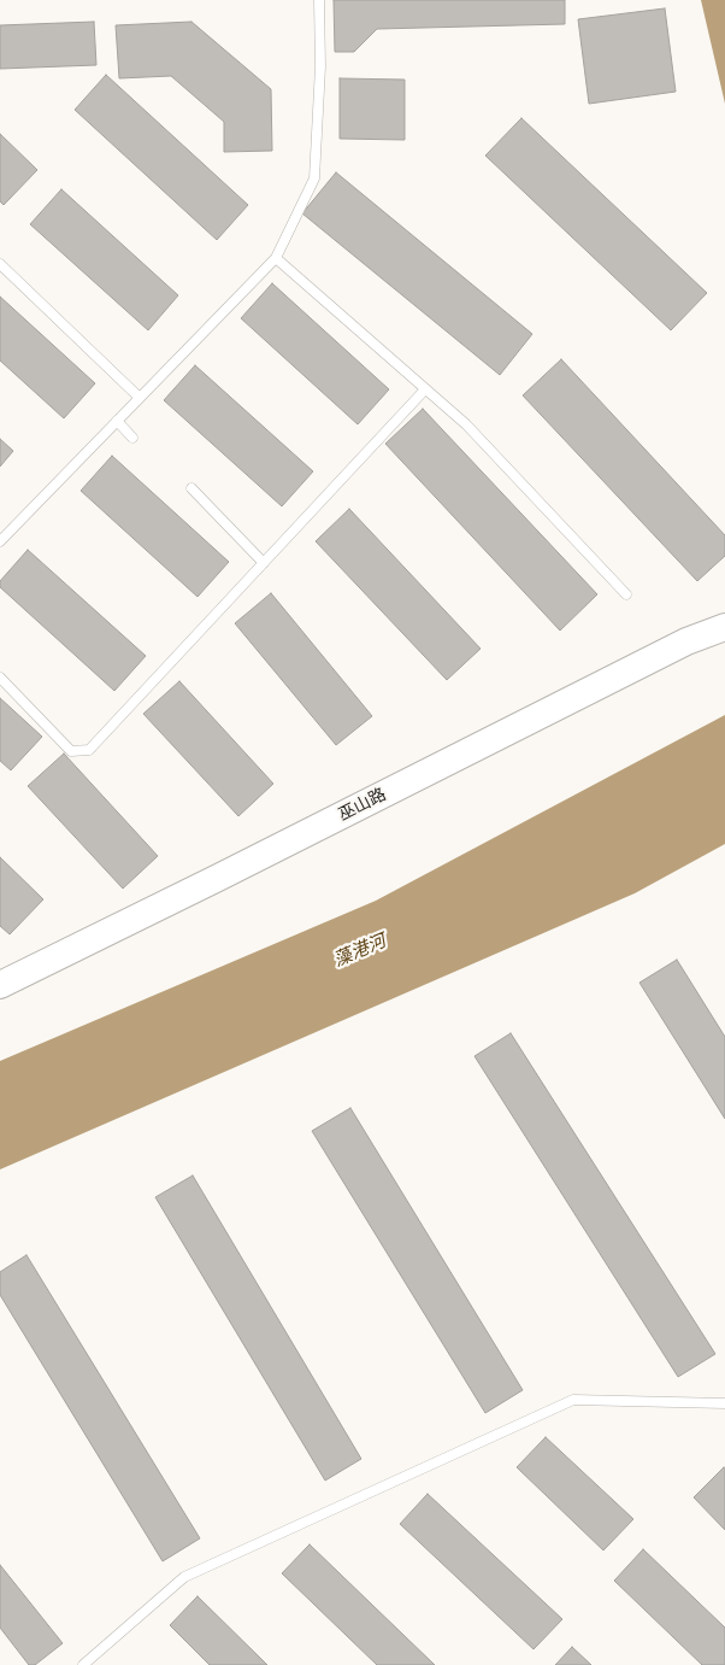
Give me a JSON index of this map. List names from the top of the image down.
{
  "streets": {
    "street": ["巫山路"]
  },
  "water": ["藻港河"]
}
